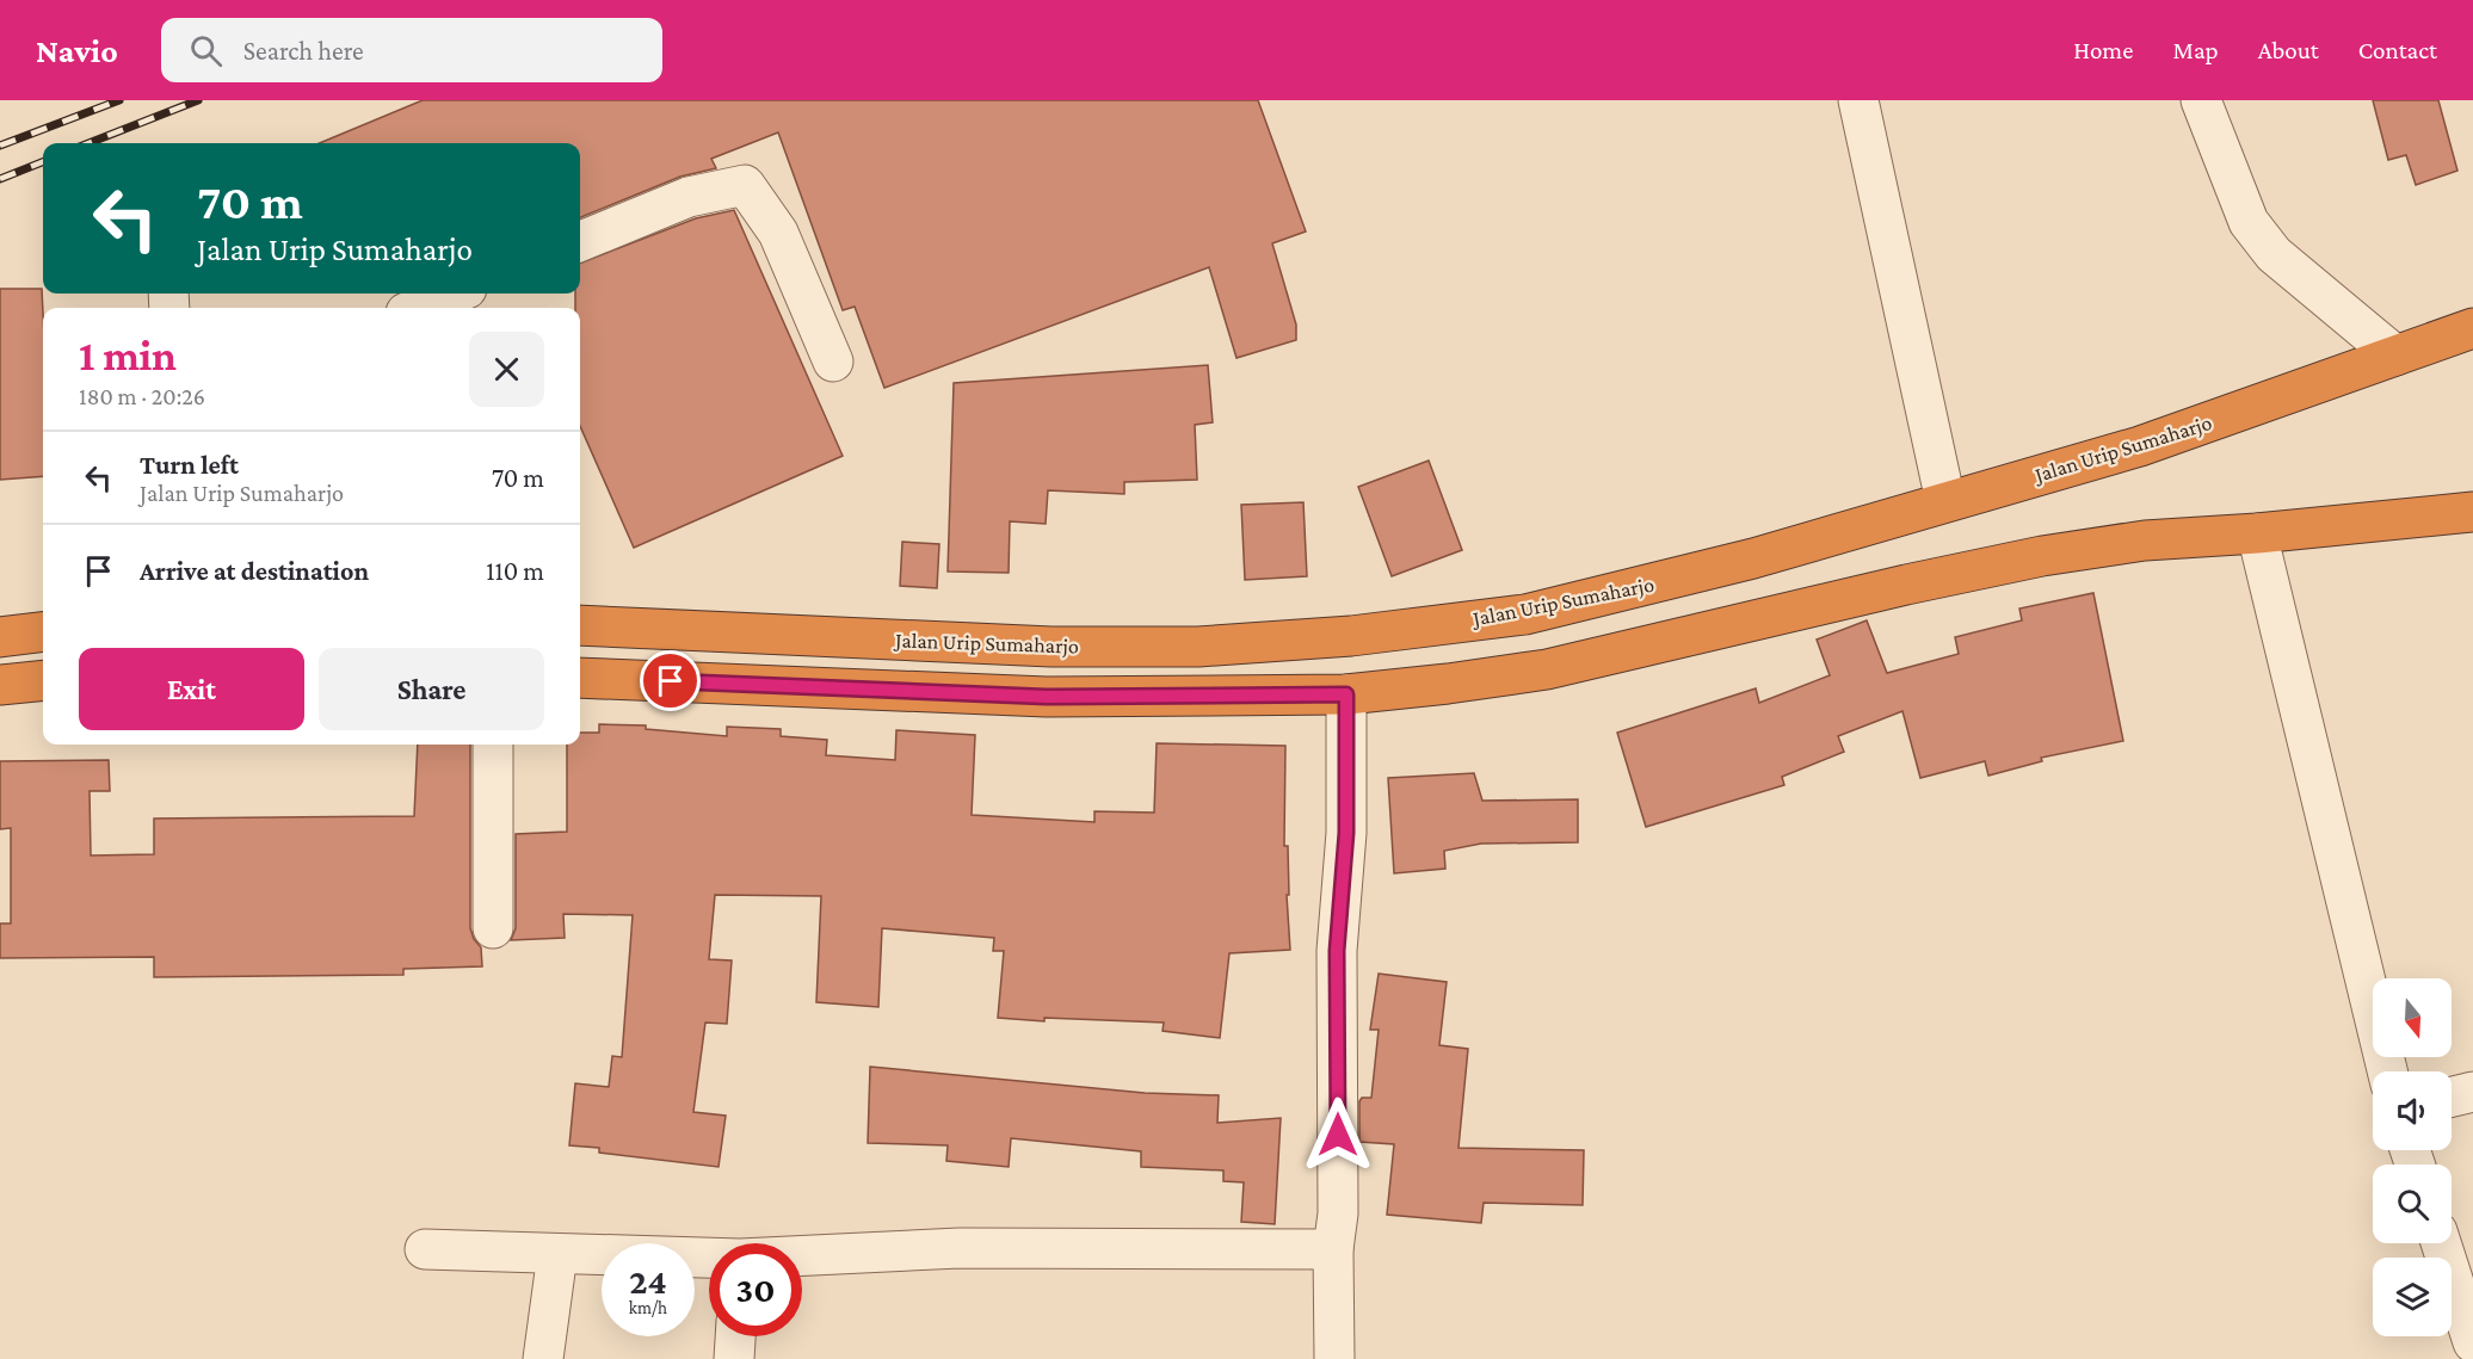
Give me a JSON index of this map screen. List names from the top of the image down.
{
  "streets": {
    "highway": ["Jalan Urip Sumaharjo"]
  },
  "north": "bottom",
  "page": {
    "header": "Navio",
    "search": "Search here",
    "nav": [
      "Home",
      "Map",
      "About",
      "Contact"
    ],
    "turn": ["70 m", "Jalan Urip Sumaharjo"],
    "heading": ["1 min", "180 m · 20:26"],
    "list": [
      {
        "name": "Turn left",
        "note": "Jalan Urip Sumaharjo",
        "value": "70 m"
      },
      {
        "name": "Arrive at destination",
        "value": "110 m"
      }
    ],
    "buttons": ["Exit", "Share"],
    "speed": "24 km/h",
    "limit": "30"
  }
}
